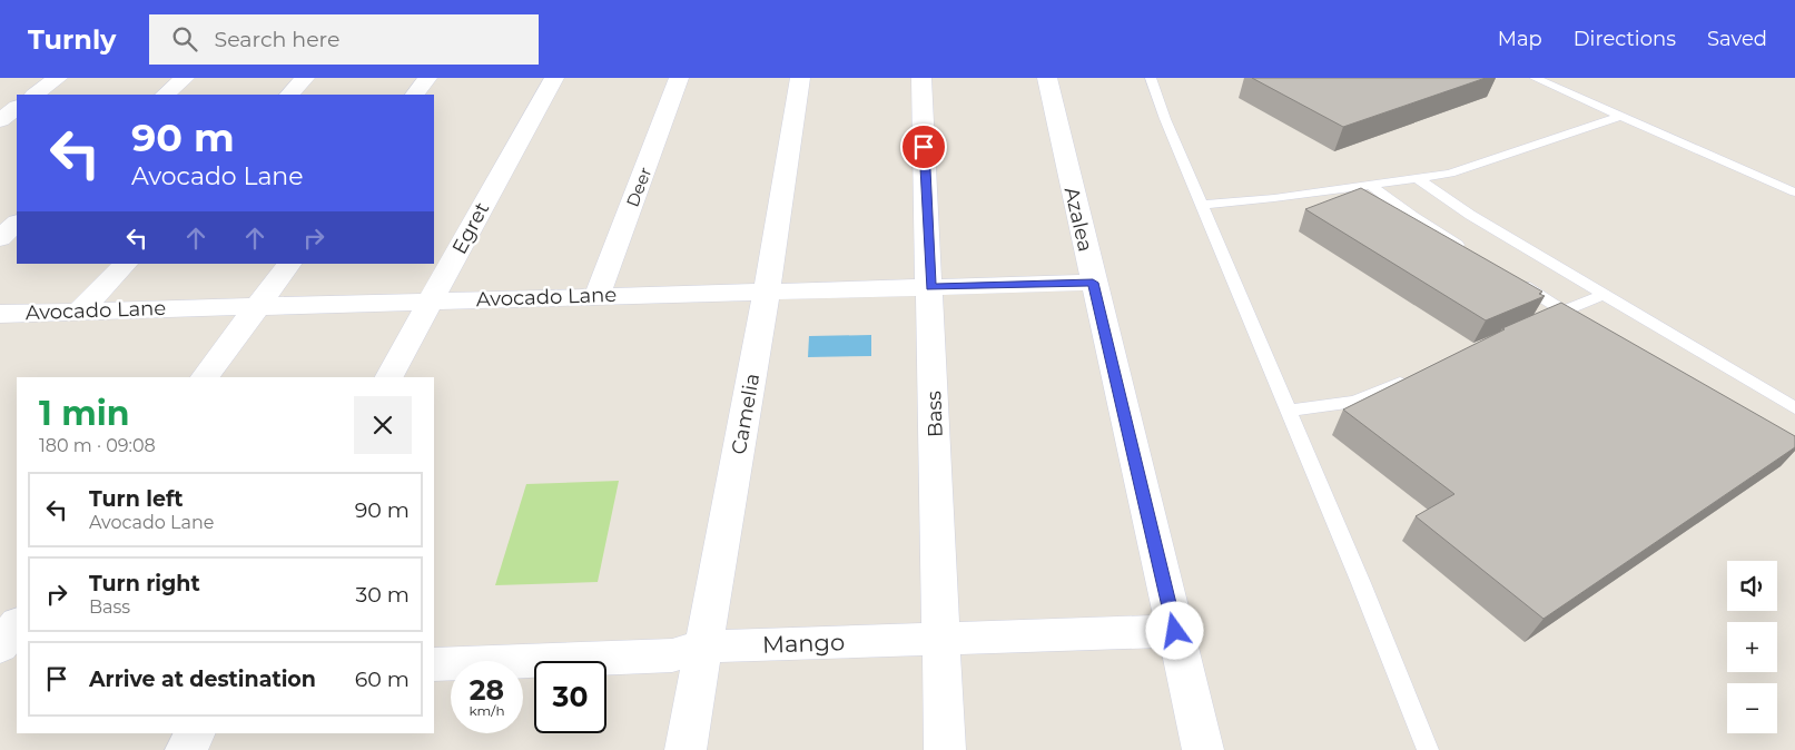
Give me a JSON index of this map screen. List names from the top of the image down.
{
  "streets": {
    "street": [
      "Deer",
      "Azalea",
      "Egret",
      "Avocado Lane",
      "Camelia",
      "Bass",
      "Mango"
    ]
  },
  "crossings": [
    ["Deer", "Avocado Lane"],
    ["Azalea", "Avocado Lane"],
    ["Azalea", "Mango"],
    ["Egret", "Avocado Lane"],
    ["Avocado Lane", "Camelia"],
    ["Avocado Lane", "Bass"],
    ["Camelia", "Mango"],
    ["Bass", "Mango"]
  ],
  "page": {
    "header": "Turnly",
    "search": "Search here",
    "nav": ["Map", "Directions", "Saved"],
    "turn": ["90 m", "Avocado Lane"],
    "heading": ["1 min", "180 m · 09:08"],
    "list": [
      {
        "name": "Turn left",
        "note": "Avocado Lane",
        "value": "90 m"
      },
      {
        "name": "Turn right",
        "note": "Bass",
        "value": "30 m"
      },
      {
        "name": "Arrive at destination",
        "value": "60 m"
      }
    ],
    "map_buttons": ["+", "−"],
    "speed": "28 km/h",
    "limit": "30"
  }
}
